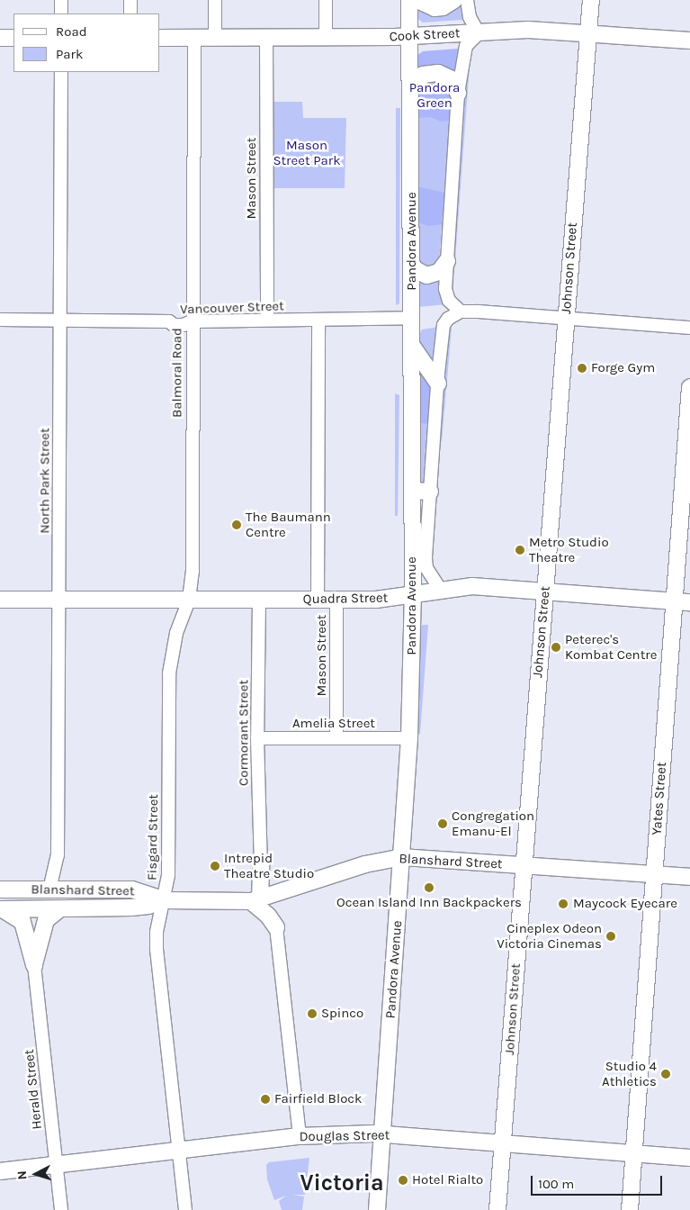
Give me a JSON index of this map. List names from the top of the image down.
{
  "streets": {
    "main road": [
      "Cook Street",
      "Pandora Avenue",
      "Johnson Street",
      "Quadra Street",
      "Yates Street",
      "Blanshard Street",
      "Douglas Street"
    ],
    "street": [
      "Mason Street",
      "Vancouver Street",
      "Balmoral Road",
      "North Park Street",
      "Amelia Street",
      "Cormorant Street",
      "Fisgard Street",
      "Herald Street"
    ]
  },
  "crossings": [
    ["Cook Street", "Mason Street"],
    ["Cook Street", "Pandora Avenue"],
    ["Cook Street", "Johnson Street"],
    ["Cook Street", "Balmoral Road"],
    ["Mason Street", "Vancouver Street"],
    ["Mason Street", "Quadra Street"],
    ["Mason Street", "Amelia Street"],
    ["Pandora Avenue", "Vancouver Street"],
    ["Pandora Avenue", "Quadra Street"],
    ["Pandora Avenue", "Amelia Street"],
    ["Pandora Avenue", "Blanshard Street"],
    ["Pandora Avenue", "Douglas Street"],
    ["Johnson Street", "Quadra Street"],
    ["Johnson Street", "Blanshard Street"],
    ["Johnson Street", "Douglas Street"],
    ["Vancouver Street", "Balmoral Road"],
    ["Vancouver Street", "North Park Street"],
    ["Balmoral Road", "Quadra Street"],
    ["Balmoral Road", "Fisgard Street"],
    ["North Park Street", "Quadra Street"],
    ["North Park Street", "Blanshard Street"],
    ["Quadra Street", "Cormorant Street"],
    ["Quadra Street", "Yates Street"],
    ["Quadra Street", "Fisgard Street"],
    ["Amelia Street", "Cormorant Street"],
    ["Yates Street", "Blanshard Street"],
    ["Yates Street", "Douglas Street"],
    ["Fisgard Street", "Blanshard Street"],
    ["Fisgard Street", "Douglas Street"],
    ["Herald Street", "Douglas Street"]
  ],
  "districts": ["Victoria"],
  "parks": ["Pandora Green", "Mason Street Park"],
  "places": [
    "Forge Gym",
    "The Baumann Centre",
    "Metro Studio Theatre",
    "Peterec's Kombat Centre",
    "Congregation Emanu-El",
    "Intrepid Theatre Studio",
    "Ocean Island Inn Backpackers",
    "Maycock Eyecare",
    "Cineplex Odeon Victoria Cinemas",
    "Spinco",
    "Studio 4 Athletics",
    "Fairfield Block",
    "Hotel Rialto"
  ],
  "legend": ["Road", "Park"],
  "scale_bar": "100 m",
  "north": "left"
}
